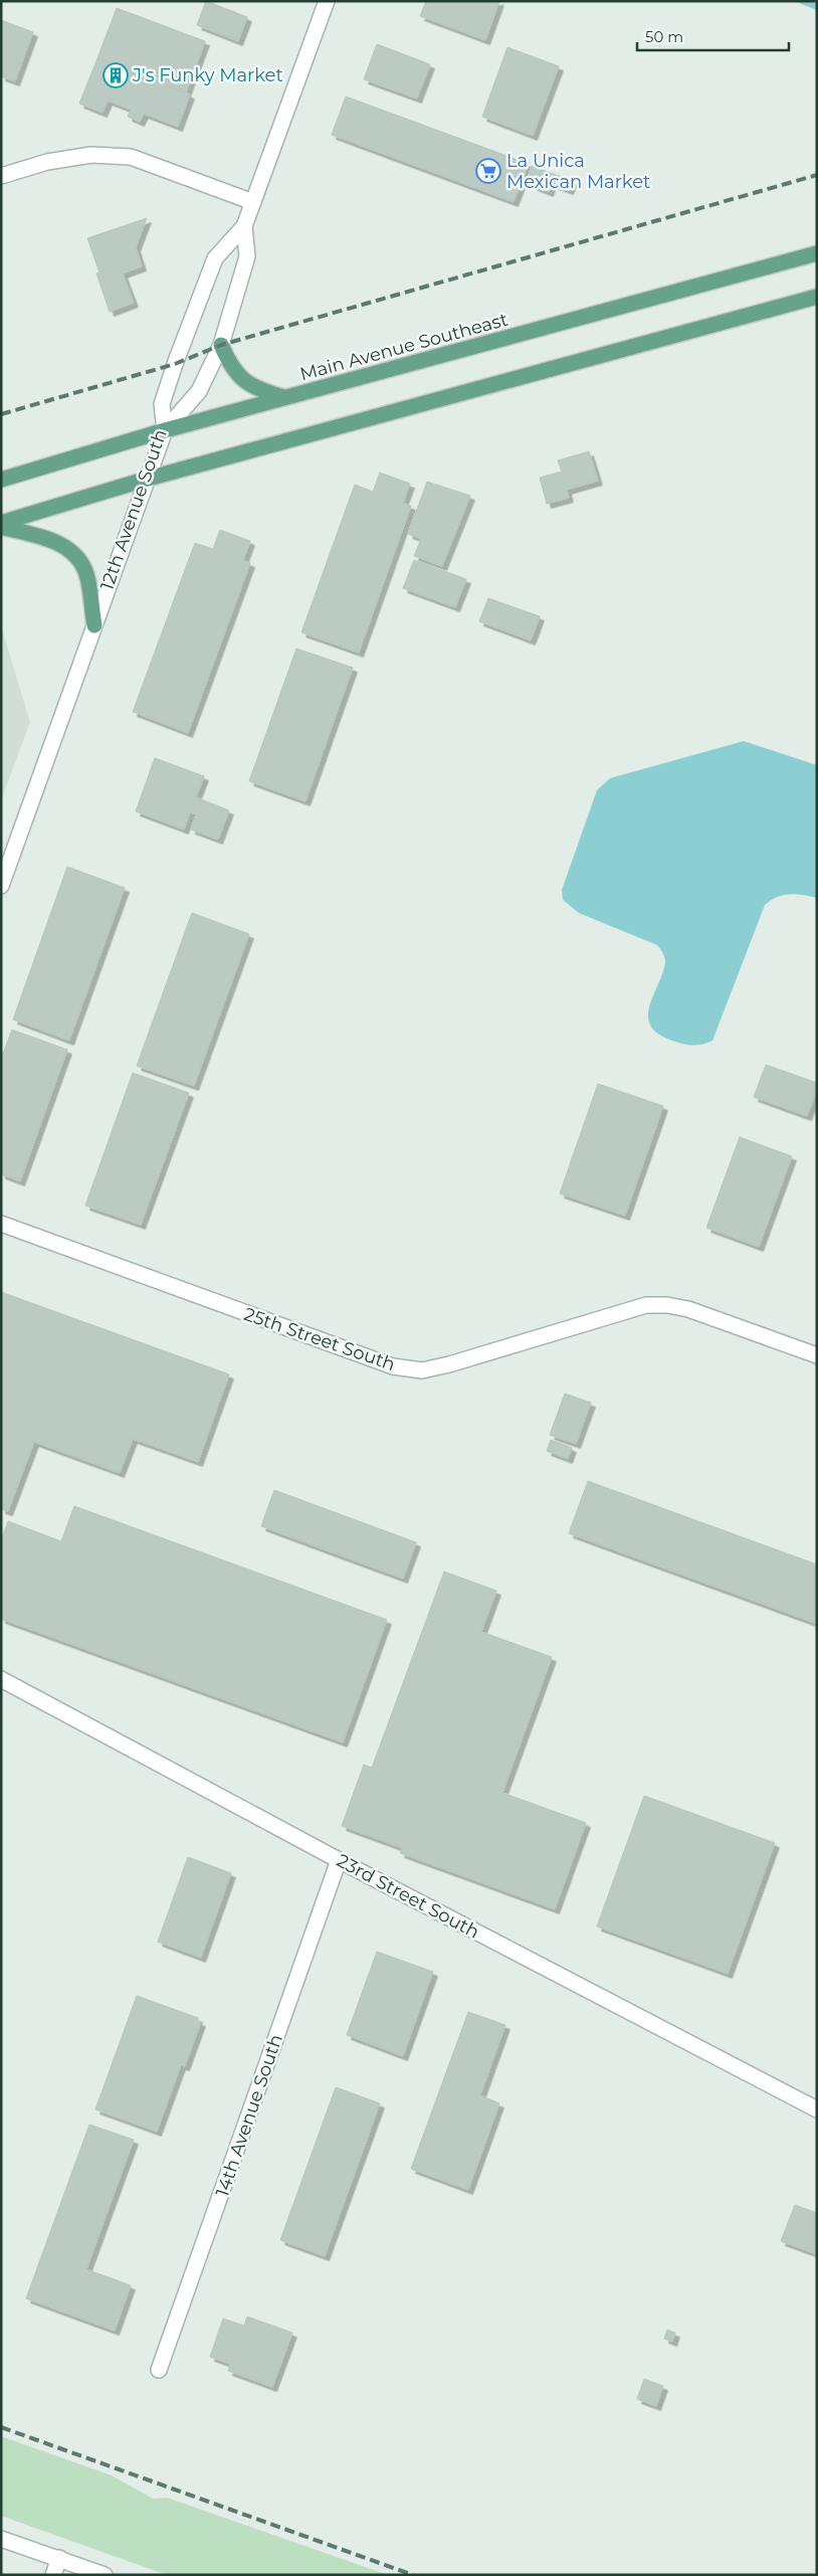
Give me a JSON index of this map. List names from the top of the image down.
{
  "streets": {
    "main road": ["Main Avenue Southeast"],
    "street": [
      "12th Avenue South",
      "25th Street South",
      "23rd Street South",
      "14th Avenue South"
    ]
  },
  "crossings": [
    ["Main Avenue Southeast", "12th Avenue South"],
    ["23rd Street South", "14th Avenue South"]
  ],
  "places": {
    "building": ["J's Funky Market"],
    "supermarket": ["La Unica Mexican Market"]
  },
  "scale_bar": "50 m"
}
